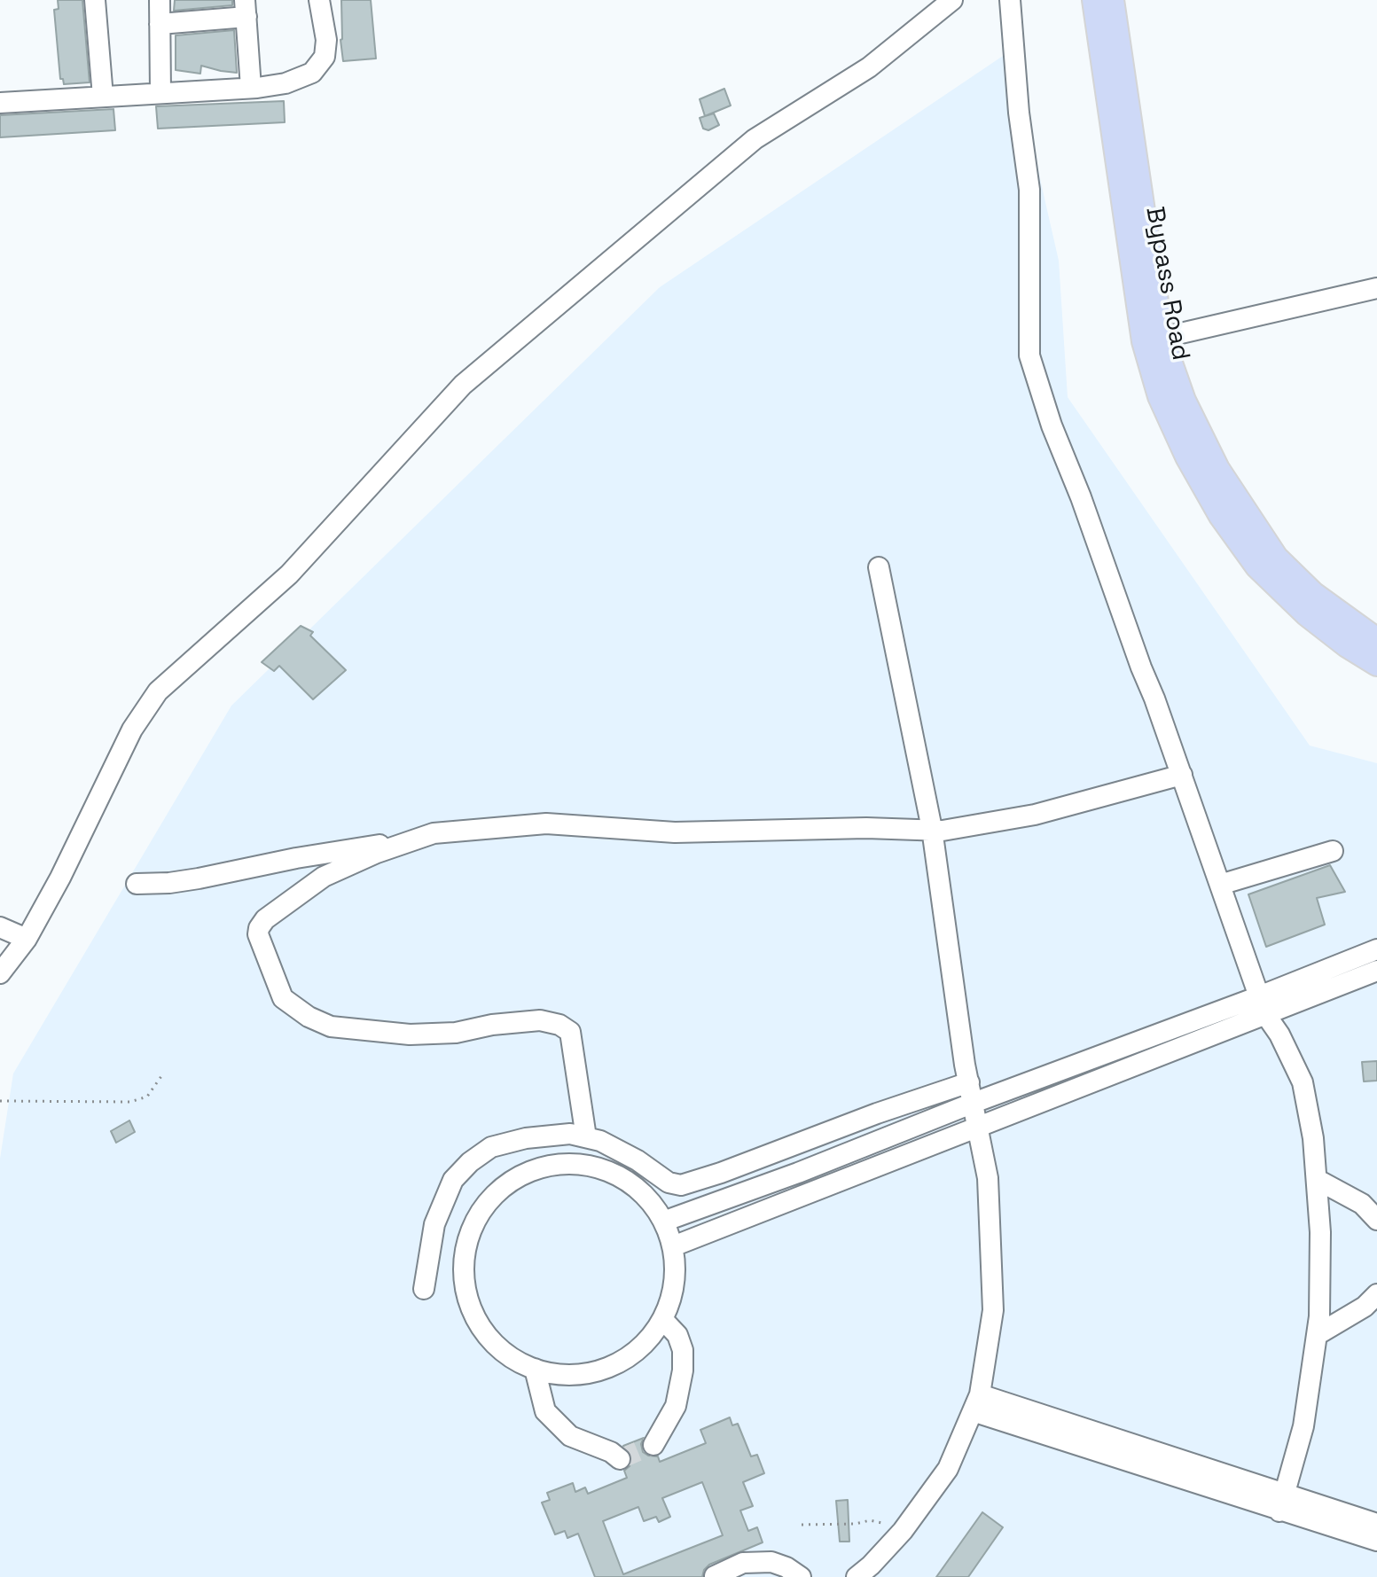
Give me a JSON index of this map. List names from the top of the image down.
{
  "streets": {
    "main road": ["Bypass Road"]
  }
}
